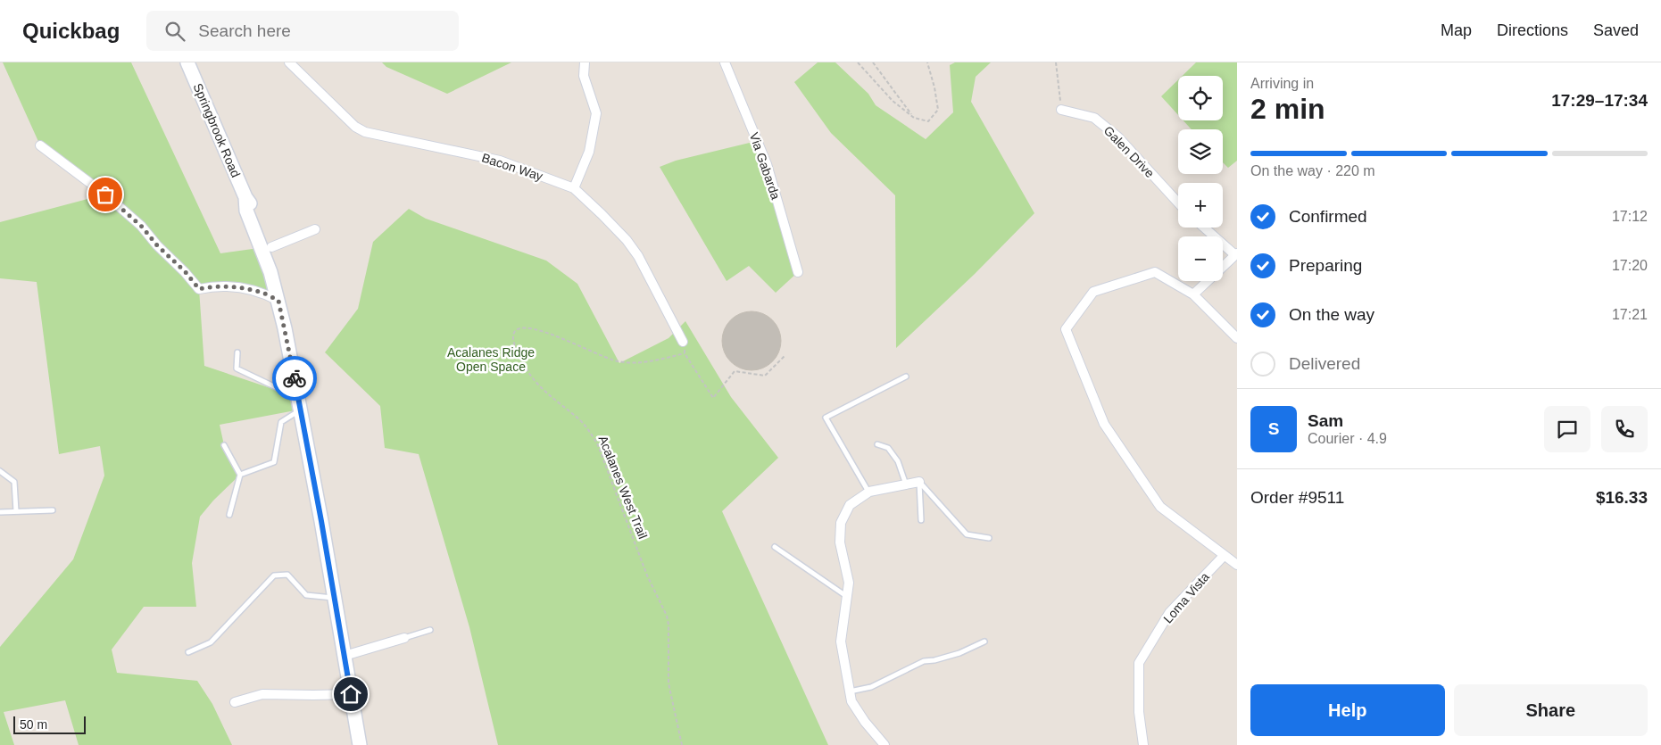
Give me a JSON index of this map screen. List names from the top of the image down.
{
  "streets": {
    "street": [
      "Springbrook Road",
      "Galen Drive",
      "Via Gabarda",
      "Bacon Way",
      "Loma Vista"
    ],
    "path": ["Acalanes West Trail"]
  },
  "parks": ["Acalanes Ridge Open Space"],
  "scale_bar": "50 m",
  "page": {
    "header": "Quickbag",
    "search": "Search here",
    "nav": ["Map", "Directions", "Saved"],
    "heading": ["2 min", "Arriving in", "17:29–17:34"],
    "panel": [
      "Sam",
      "Courier · 4.9",
      "Order #9511",
      "$16.33"
    ],
    "map_buttons": ["+", "−"],
    "bar": "On the way · 220 m",
    "list": [
      ["Confirmed", "17:12"],
      ["Preparing", "17:20"],
      ["On the way", "17:21"],
      "Delivered"
    ],
    "round": "S",
    "buttons": ["Help", "Share"],
    "scale": "50 m"
  }
}
